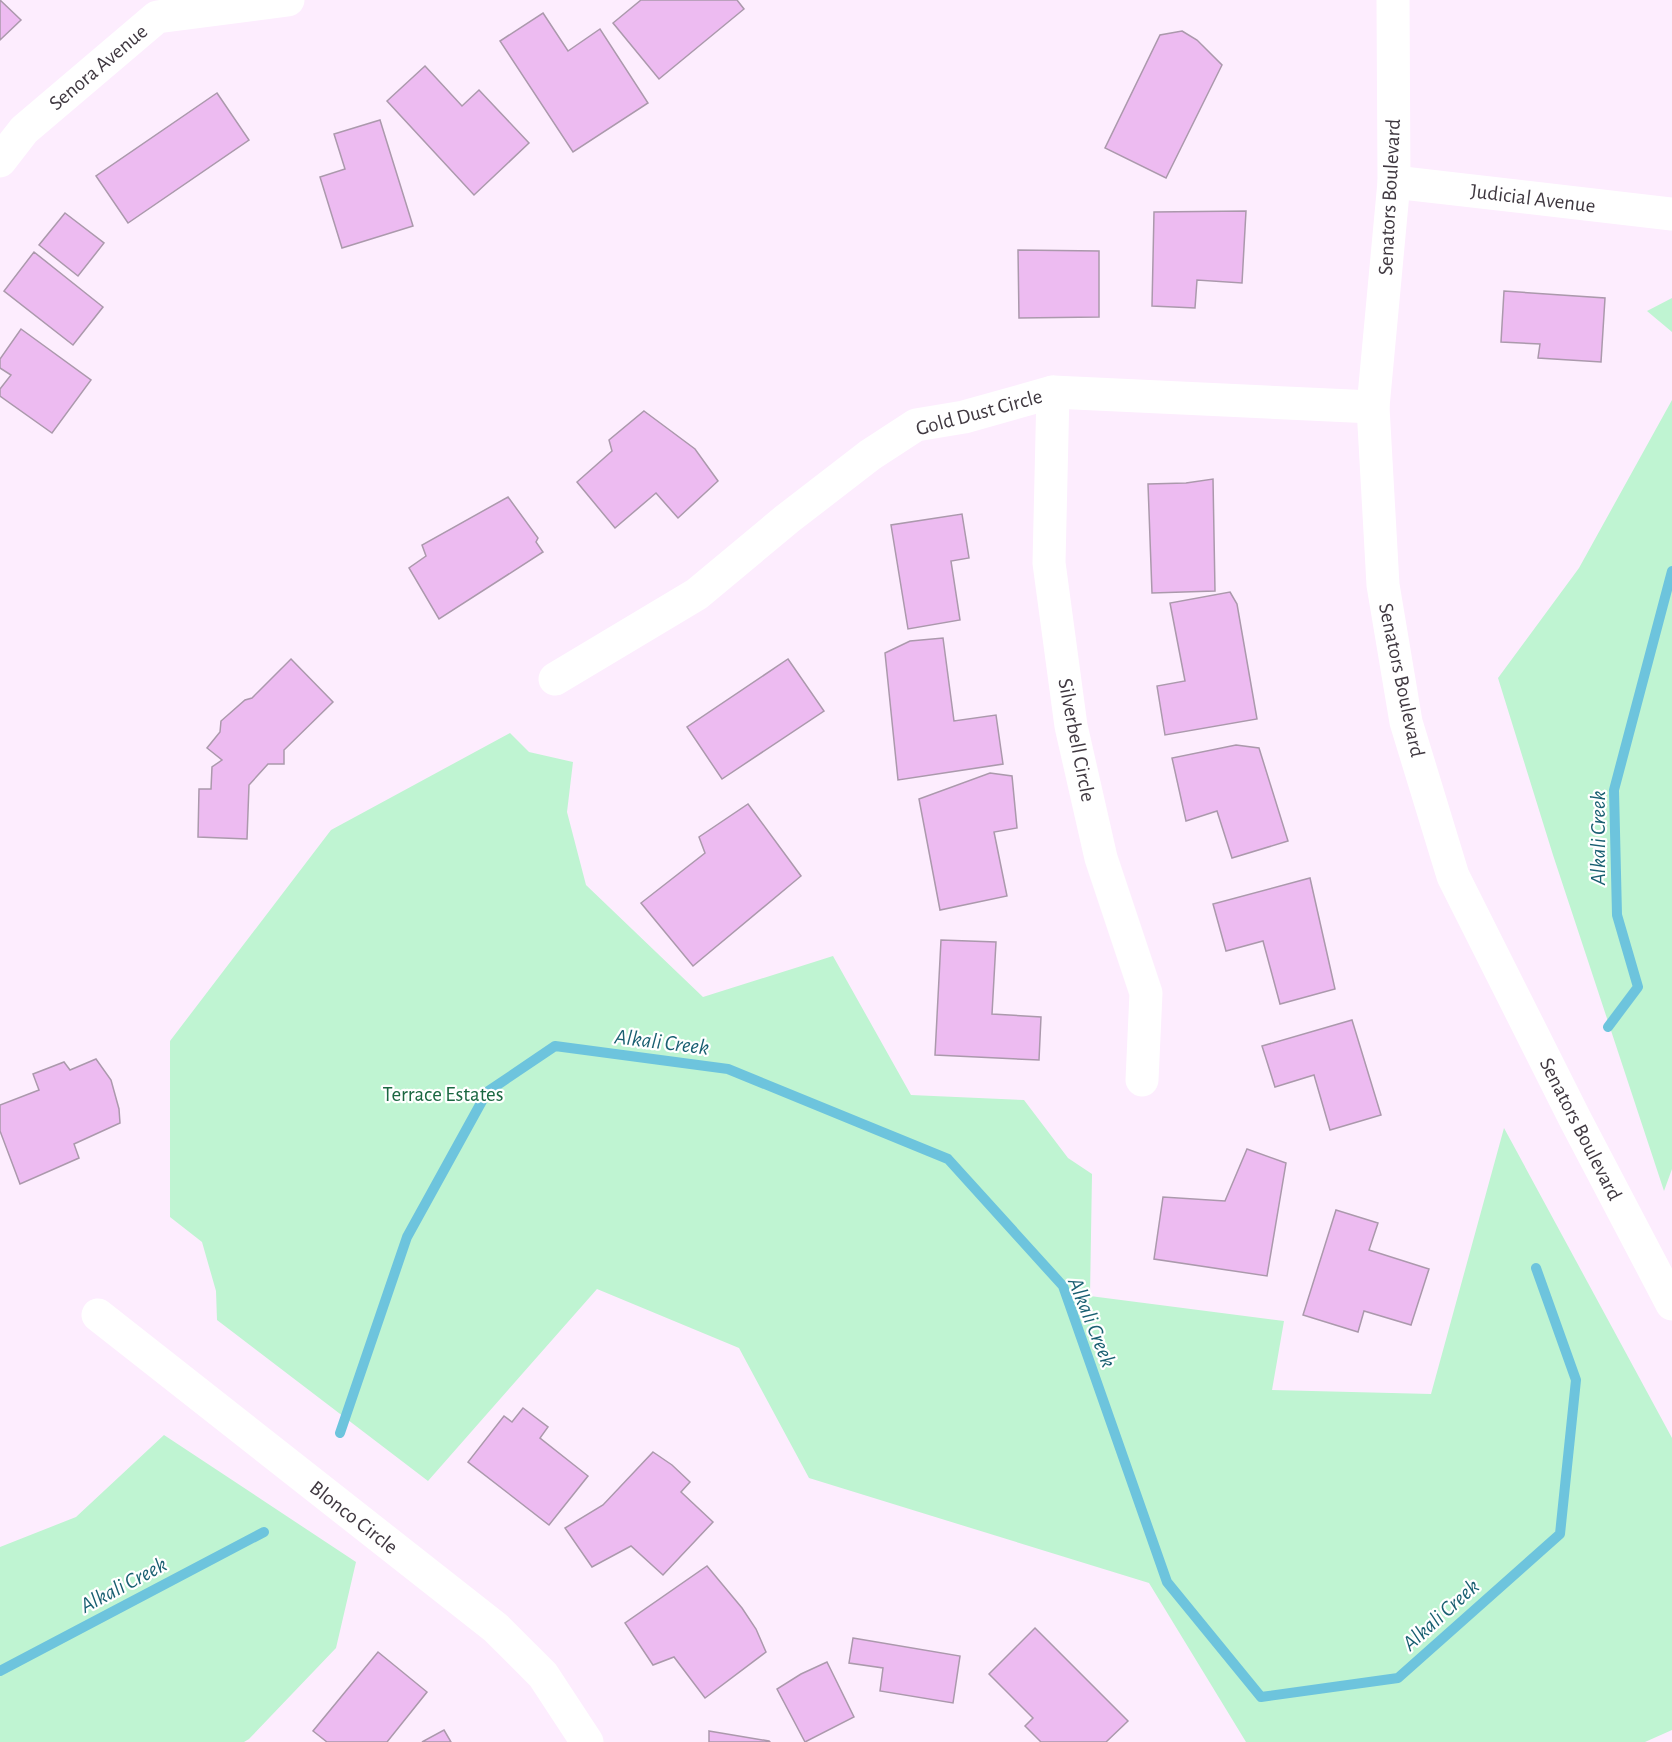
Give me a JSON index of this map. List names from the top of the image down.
{
  "streets": {
    "street": [
      "Senora Avenue",
      "Senators Boulevard",
      "Judicial Avenue",
      "Gold Dust Circle",
      "Silverbell Circle",
      "Blonco Circle"
    ]
  },
  "crossings": [
    ["Senators Boulevard", "Judicial Avenue"],
    ["Senators Boulevard", "Gold Dust Circle"],
    ["Gold Dust Circle", "Silverbell Circle"]
  ],
  "water": ["Alkali Creek"],
  "parks": ["Terrace Estates"]
}
